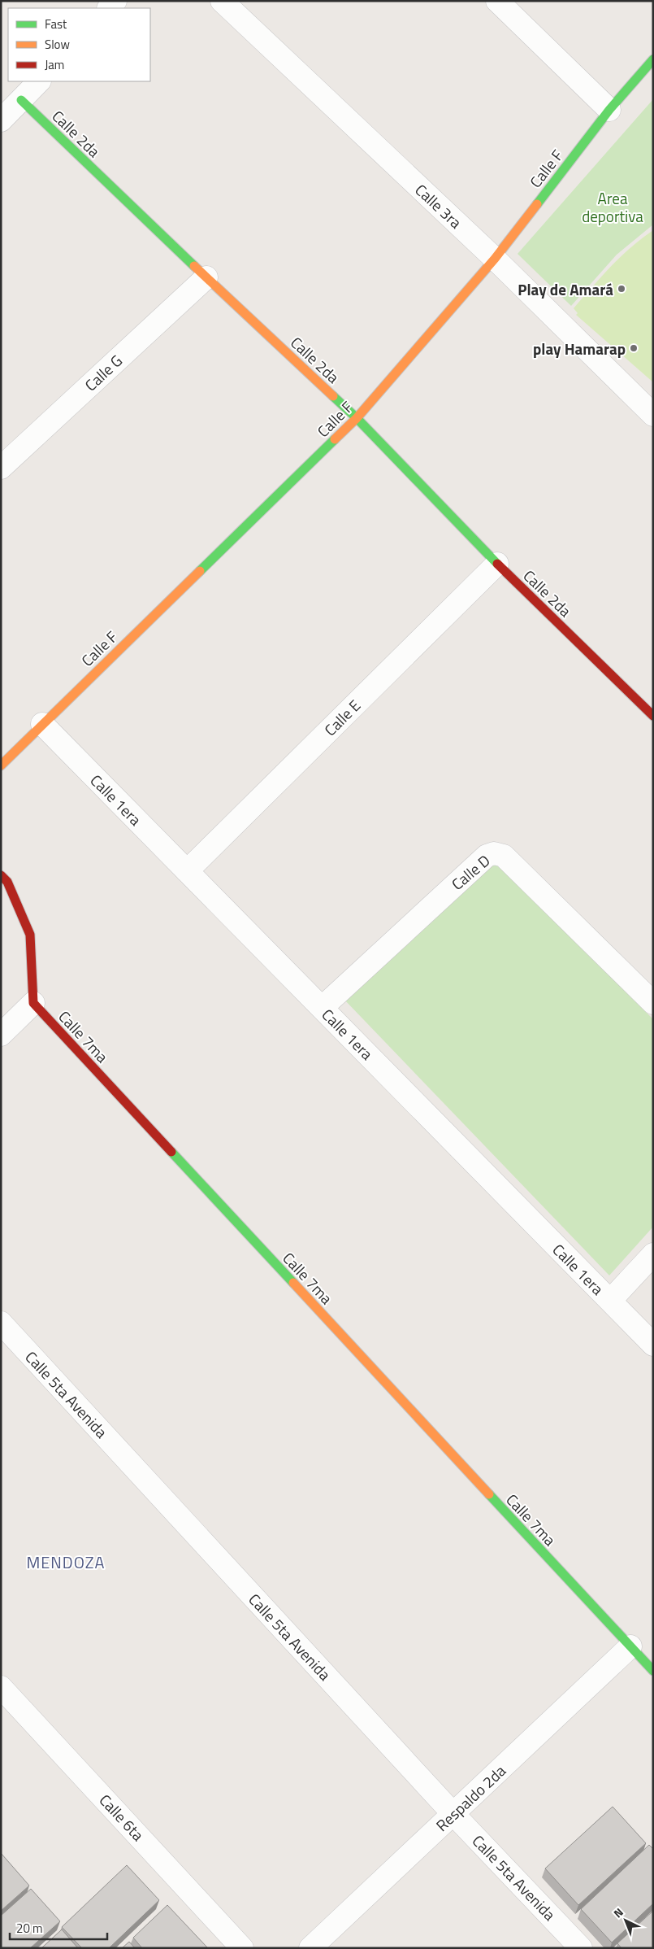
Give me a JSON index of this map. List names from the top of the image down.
{
  "streets": {
    "street": [
      "Calle 2da",
      "Calle F",
      "Calle 3ra",
      "Calle G",
      "Calle E",
      "Calle 1era",
      "Calle D",
      "Calle 7ma",
      "Calle 5ta Avenida",
      "Respaldo 2da",
      "Calle 6ta"
    ]
  },
  "crossings": [
    ["Calle 2da", "Calle F"],
    ["Calle 2da", "Calle G"],
    ["Calle 2da", "Calle E"],
    ["Calle F", "Calle 3ra"],
    ["Calle F", "Calle 1era"],
    ["Calle E", "Calle 1era"],
    ["Calle 1era", "Calle D"],
    ["Calle 7ma", "Respaldo 2da"],
    ["Calle 5ta Avenida", "Respaldo 2da"]
  ],
  "districts": ["MENDOZA"],
  "parks": ["Area deportiva"],
  "places": ["Play de Amará", "play Hamarap"],
  "legend": ["Fast", "Slow", "Jam"],
  "scale_bar": "20 m",
  "north": "top left"
}
